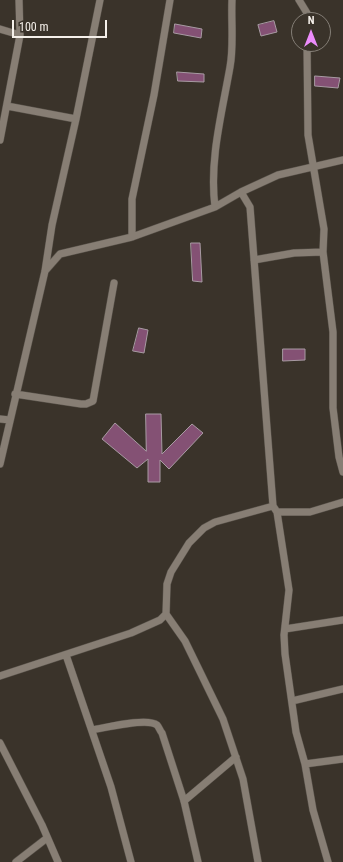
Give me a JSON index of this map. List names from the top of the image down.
{
  "scale_bar": "100 m",
  "north": "top"
}
